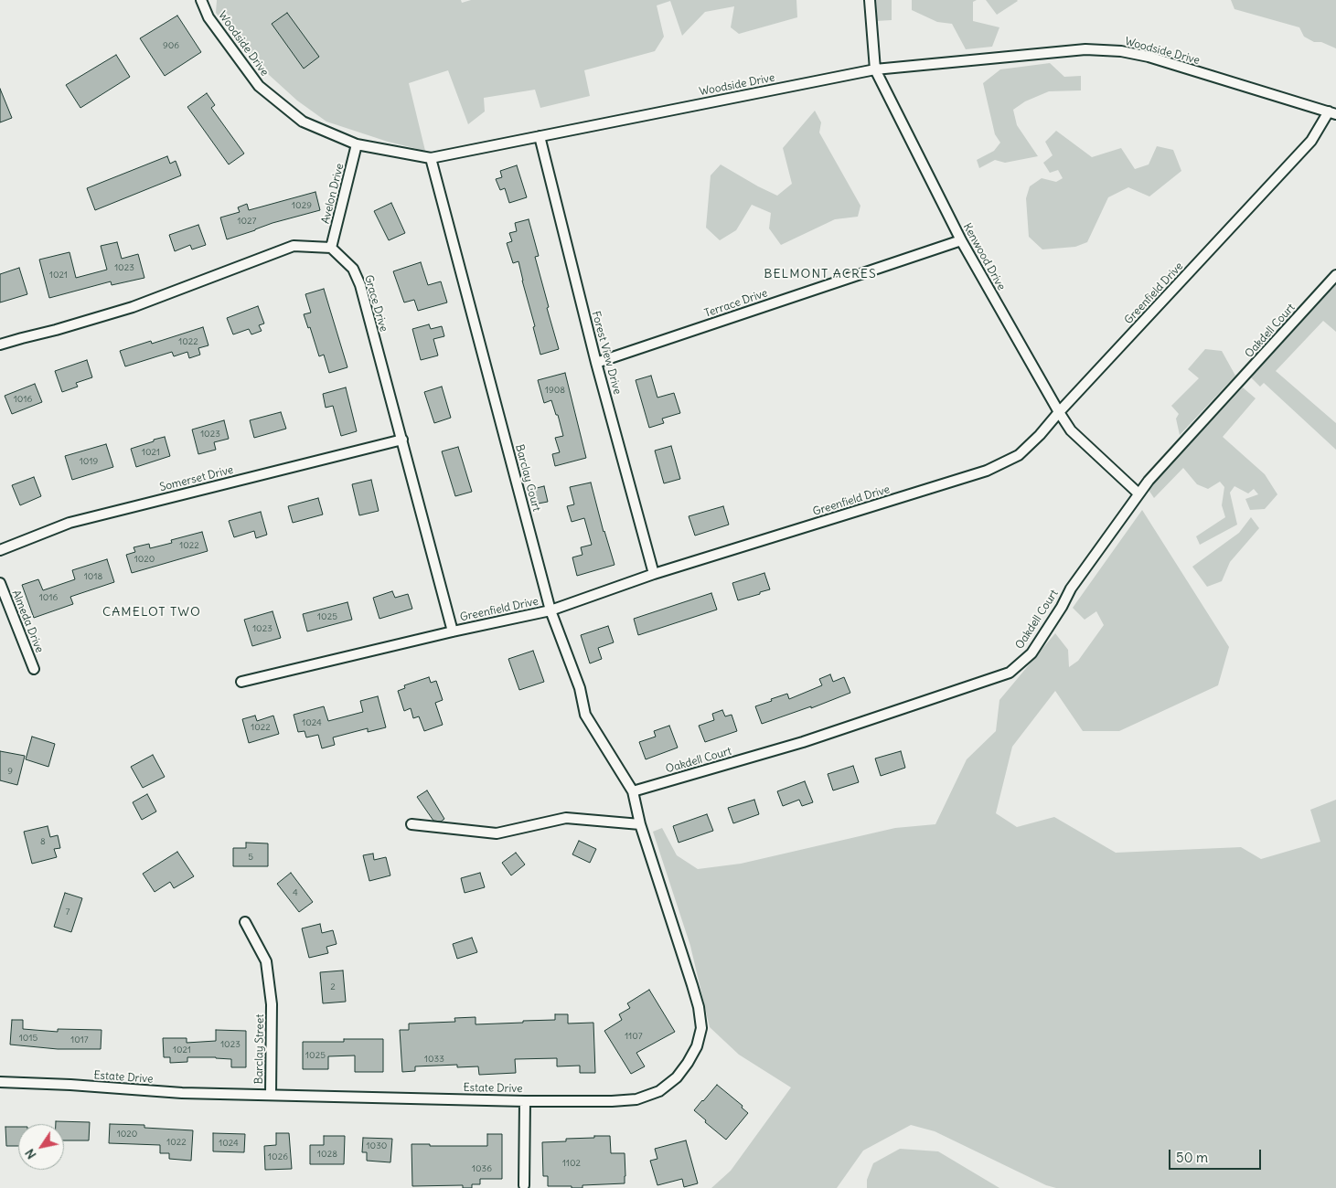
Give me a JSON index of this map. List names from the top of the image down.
{
  "streets": {
    "street": [
      "Woodside Drive",
      "Avelon Drive",
      "Kenwood Drive",
      "Greenfield Drive",
      "Grace Drive",
      "Terrace Drive",
      "Oakdell Court",
      "Forest View Drive",
      "Barclay Court",
      "Somerset Drive",
      "Almeda Drive",
      "Barclay Street",
      "Estate Drive"
    ]
  },
  "crossings": [
    ["Woodside Drive", "Avelon Drive"],
    ["Woodside Drive", "Kenwood Drive"],
    ["Woodside Drive", "Greenfield Drive"],
    ["Woodside Drive", "Forest View Drive"],
    ["Woodside Drive", "Barclay Court"],
    ["Avelon Drive", "Grace Drive"],
    ["Kenwood Drive", "Greenfield Drive"],
    ["Kenwood Drive", "Terrace Drive"],
    ["Kenwood Drive", "Oakdell Court"],
    ["Greenfield Drive", "Grace Drive"],
    ["Greenfield Drive", "Forest View Drive"],
    ["Greenfield Drive", "Barclay Court"],
    ["Grace Drive", "Somerset Drive"],
    ["Terrace Drive", "Forest View Drive"],
    ["Oakdell Court", "Barclay Court"],
    ["Oakdell Court", "Estate Drive"],
    ["Barclay Court", "Estate Drive"],
    ["Barclay Street", "Estate Drive"]
  ],
  "districts": ["BELMONT ACRES", "CAMELOT TWO"],
  "house_numbers": [
    "906",
    "1029",
    "1027",
    "1023",
    "1021",
    "1022",
    "1908",
    "1016",
    "1023",
    "1021",
    "1019",
    "1022",
    "1020",
    "1018",
    "1016",
    "1025",
    "1023",
    "1024",
    "1022",
    "9",
    "8",
    "5",
    "4",
    "7",
    "2",
    "1107",
    "1015",
    "1017",
    "1023",
    "1021",
    "1025",
    "1033",
    "1020",
    "1022",
    "1024",
    "1030",
    "1028",
    "1026",
    "1102",
    "1036"
  ],
  "scale_bar": "50 m",
  "north": "bottom left"
}
